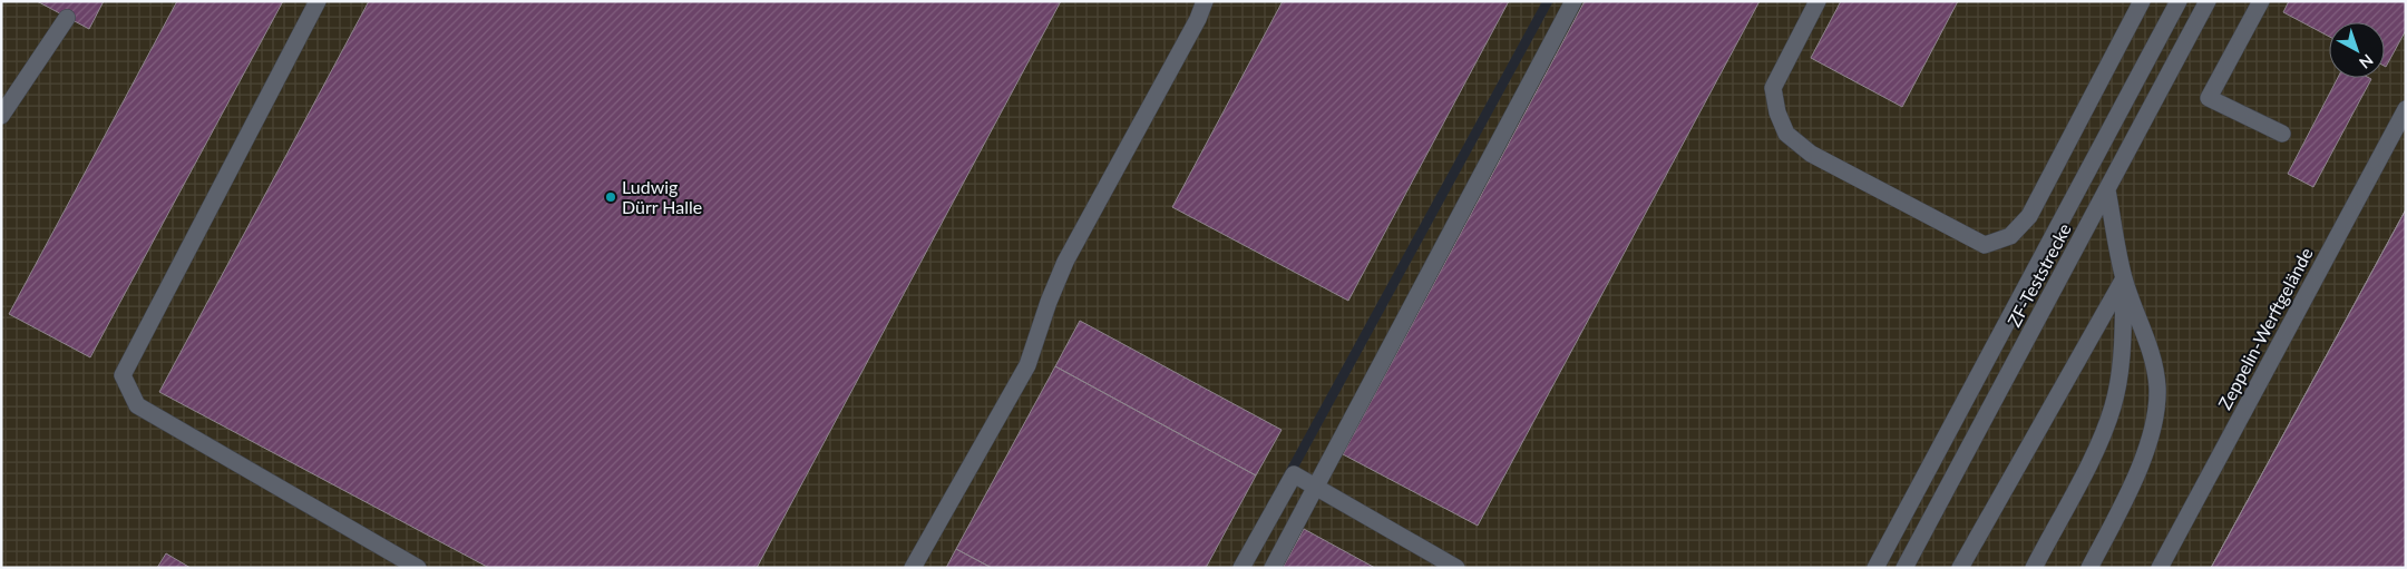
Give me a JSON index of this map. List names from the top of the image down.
{
  "streets": {
    "lane": ["ZF-Teststrecke", "Zeppelin-Werftgelände"]
  },
  "places": ["Ludwig Dürr Halle"],
  "north": "bottom right"
}
